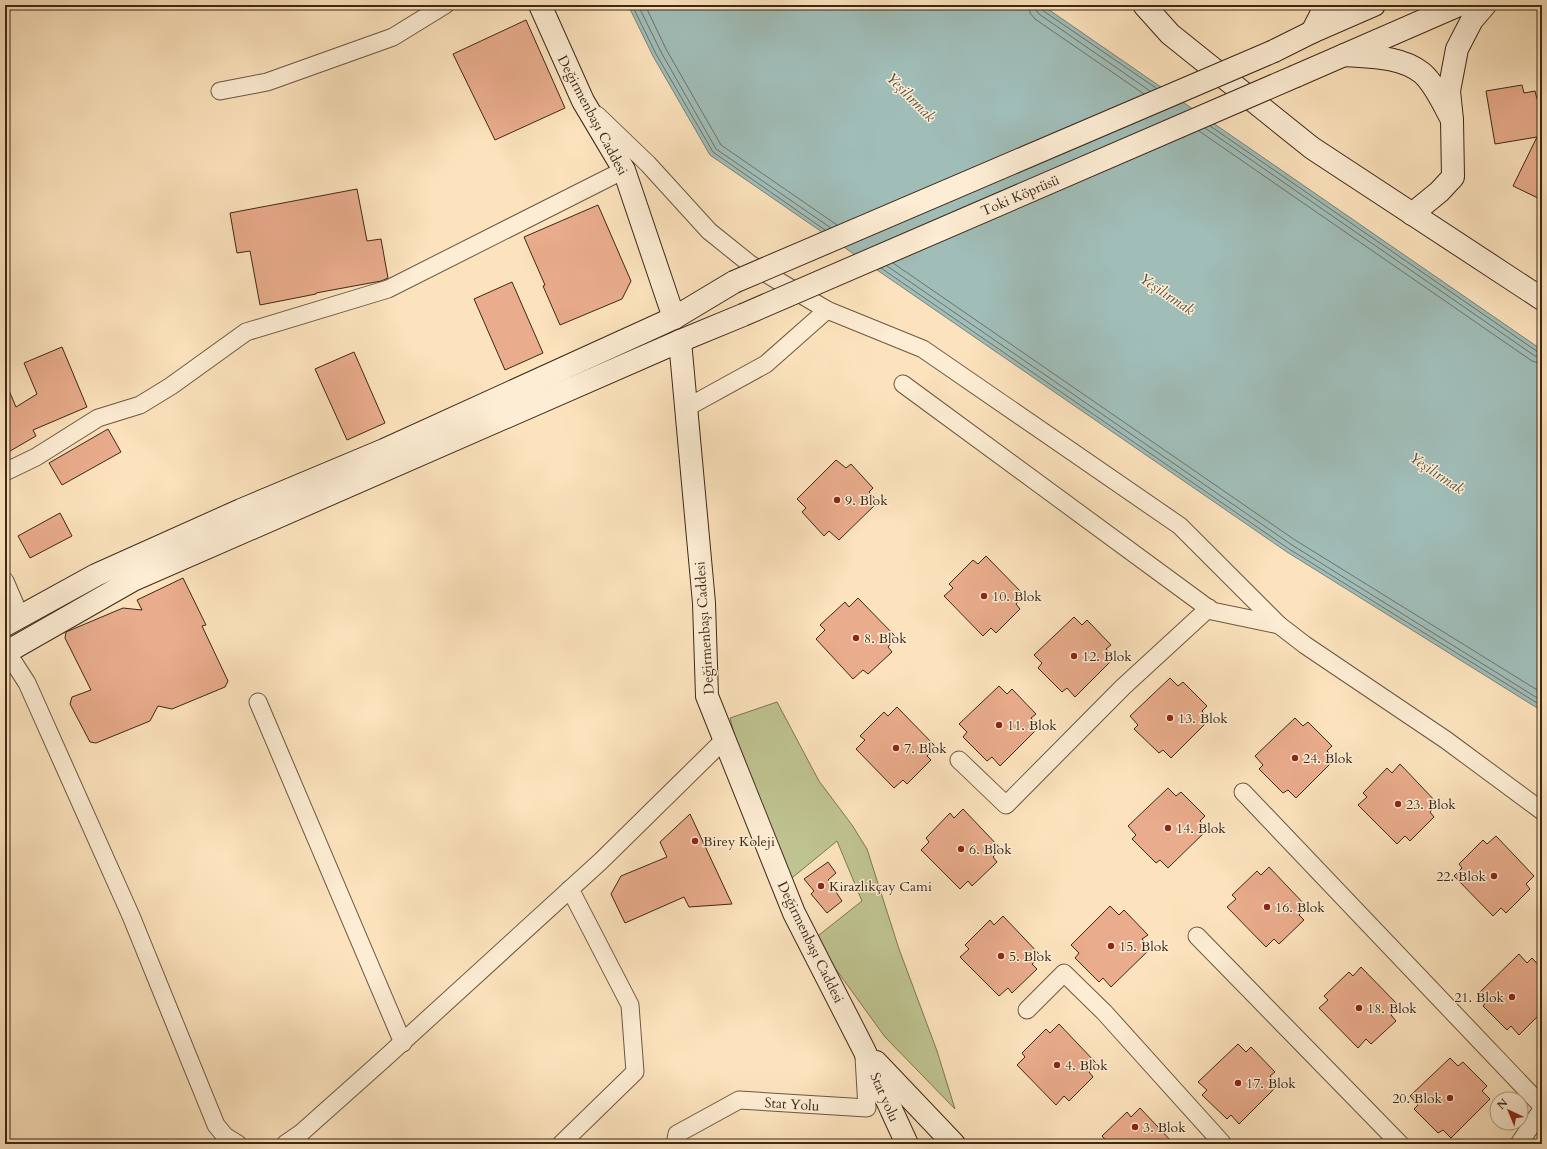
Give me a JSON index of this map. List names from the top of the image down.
{
  "streets": {
    "main road": ["Değirmenbaşı Caddesi", "Toki Köprüsü", "Stat yolu"],
    "street": ["Stat Yolu"]
  },
  "crossings": [
    ["Değirmenbaşı Caddesi", "Toki Köprüsü"],
    ["Değirmenbaşı Caddesi", "Stat yolu"],
    ["Değirmenbaşı Caddesi", "Stat Yolu"],
    ["Stat yolu", "Stat Yolu"]
  ],
  "water": ["Yeşilırmak"],
  "places": [
    "9. Blok",
    "10. Blok",
    "8. Blok",
    "12. Blok",
    "13. Blok",
    "11. Blok",
    "7. Blok",
    "24. Blok",
    "23. Blok",
    "14. Blok",
    "Birey Koleji",
    "6. Blok",
    "22. Blok",
    "Kirazlıkçay Cami",
    "16. Blok",
    "15. Blok",
    "5. Blok",
    "21. Blok",
    "18. Blok",
    "4. Blok",
    "17. Blok",
    "20. Blok",
    "3. Blok"
  ],
  "north": "top left"
}
